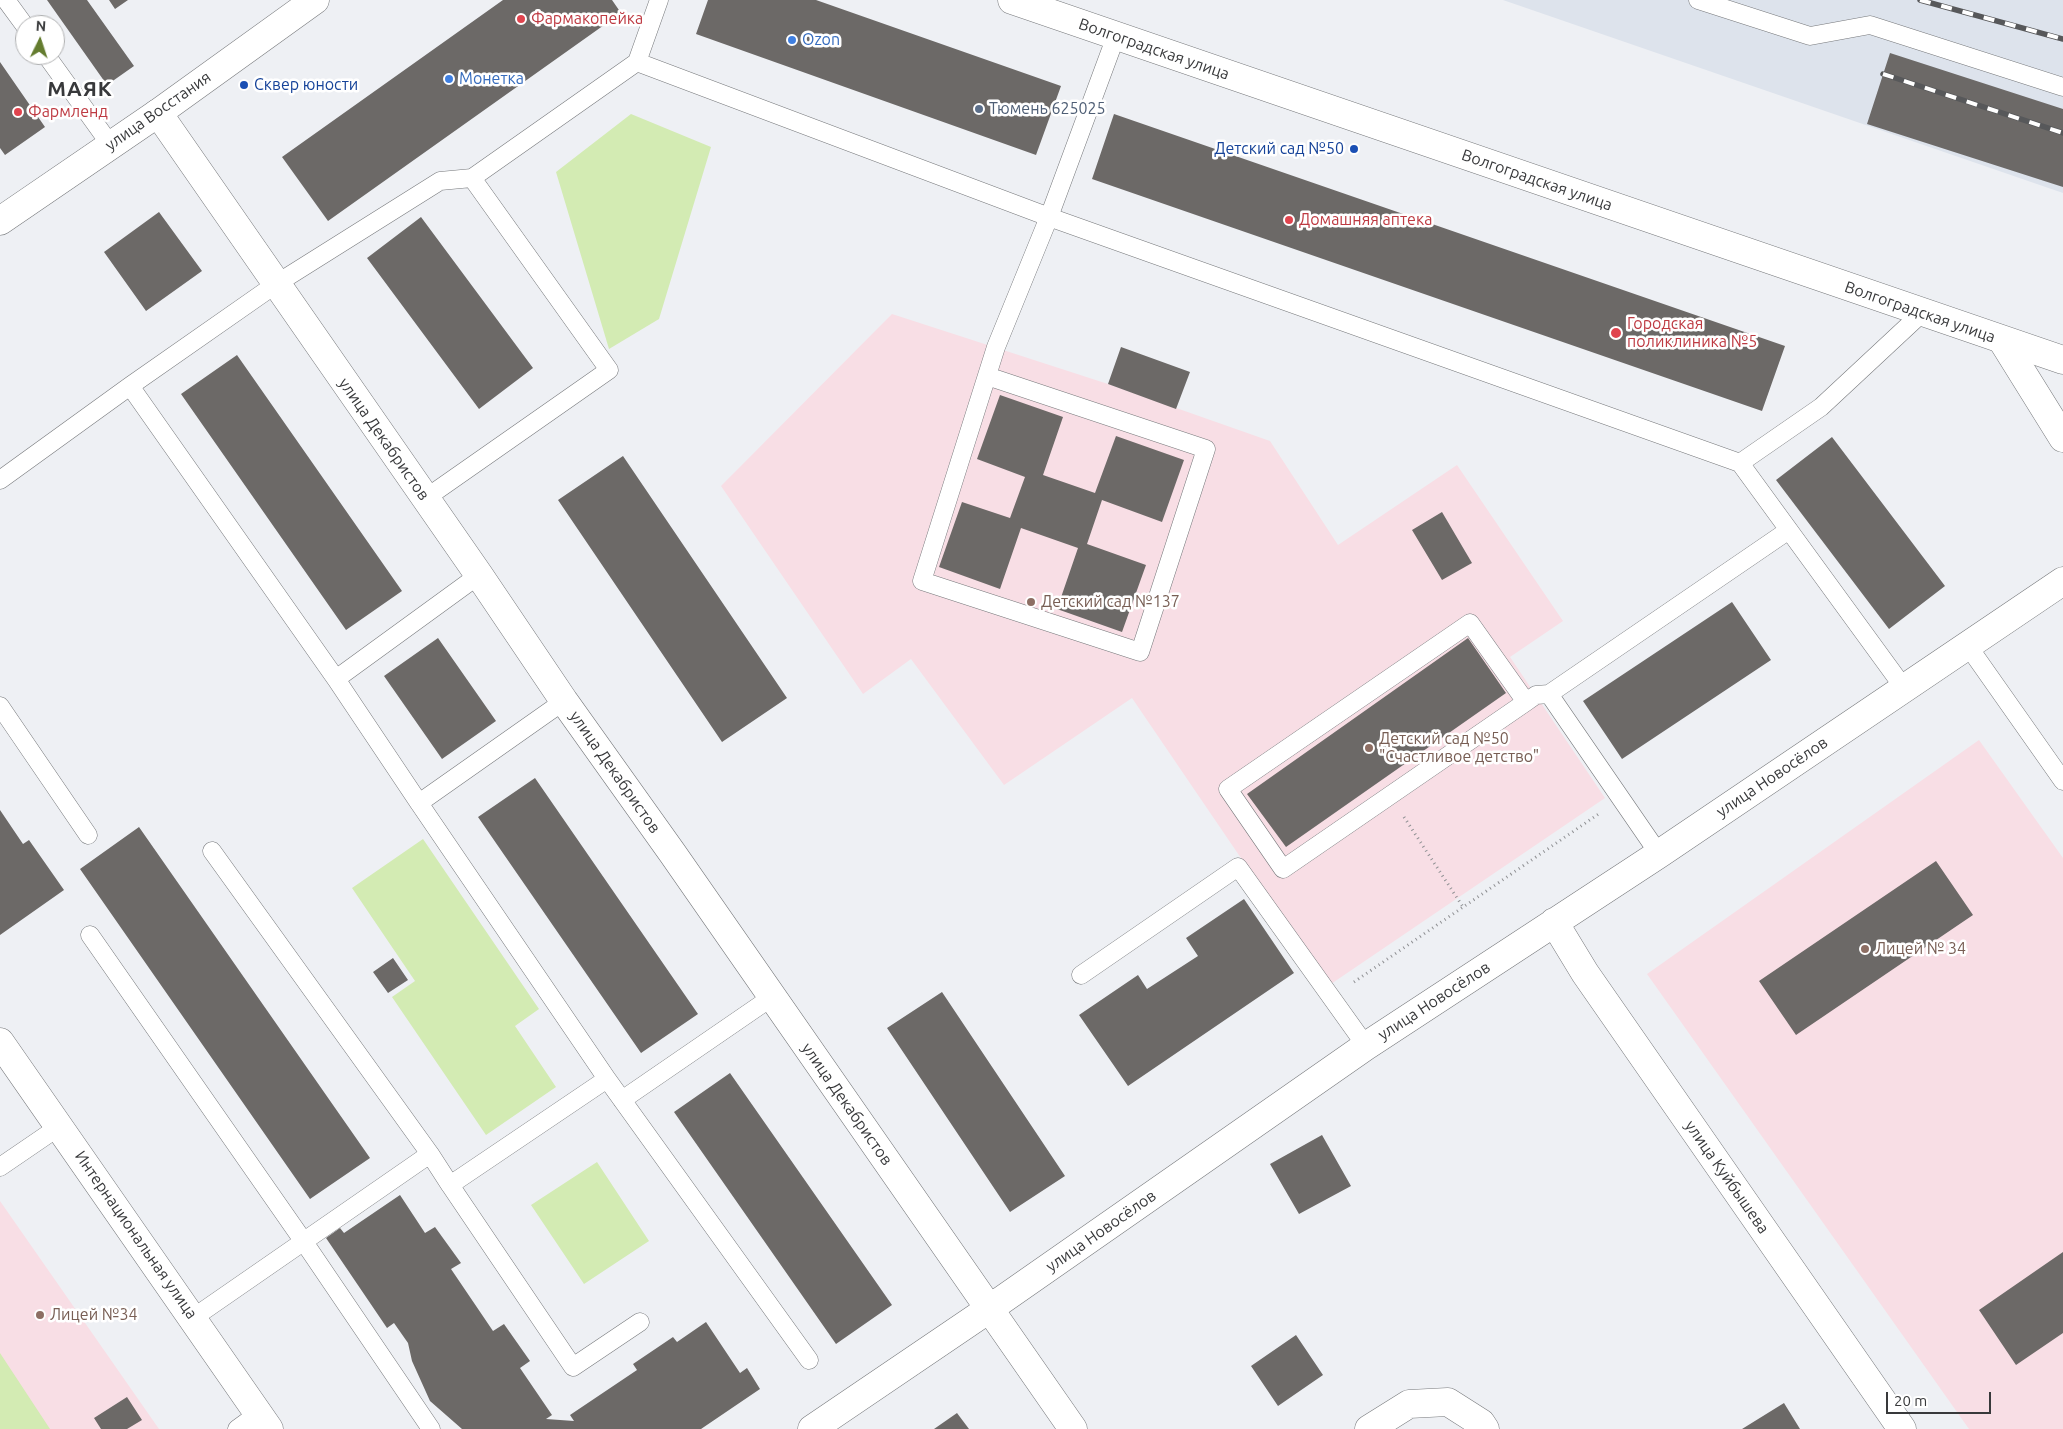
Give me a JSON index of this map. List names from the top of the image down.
{
  "streets": {
    "street": [
      "Волгоградская улица",
      "улица Восстания",
      "улица Декабристов",
      "улица Новосёлов",
      "улица Куйбышева",
      "Интернациональная улица"
    ]
  },
  "crossings": [
    ["улица Восстания", "улица Декабристов"],
    ["улица Декабристов", "улица Новосёлов"],
    ["улица Новосёлов", "улица Куйбышева"]
  ],
  "districts": ["МАЯК"],
  "places": [
    "Фармакопейка",
    "Ozon",
    "Монетка",
    "Сквер юности",
    "Тюмень 625025",
    "Фармленд",
    "Детский сад №50",
    "Домашняя аптека",
    "Городская поликлиника №5",
    "Детский сад №137",
    "Детский сад №50 \"Счастливое детство\"",
    "Лицей № 34",
    "Лицей №34"
  ],
  "scale_bar": "20 m",
  "north": "top"
}
